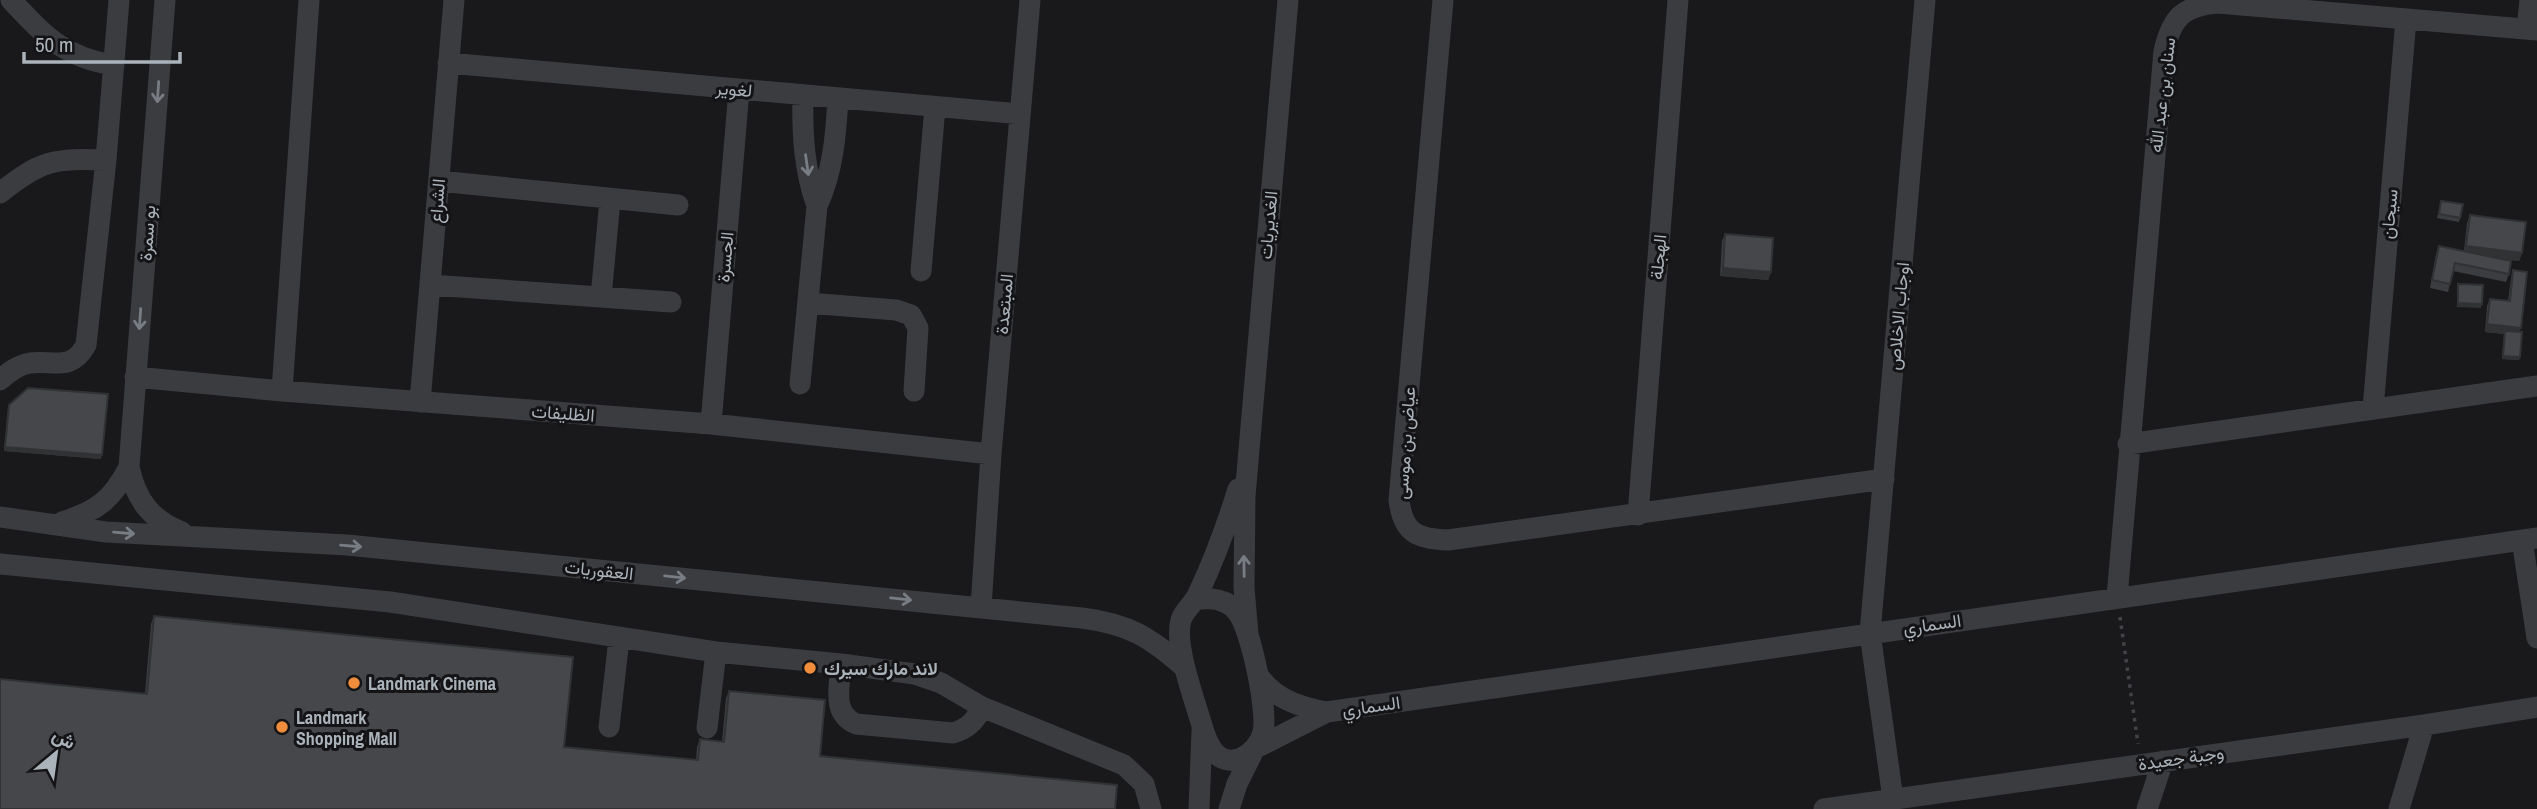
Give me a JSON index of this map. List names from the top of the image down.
{
  "streets": {
    "street": [
      "لغوير",
      "سنان بن عبد الله",
      "الشراع",
      "سيحان",
      "الغديريات",
      "بو سمرة",
      "الجسرة",
      "الهجلة",
      "المبتعدة",
      "اوجاب الاخلاص",
      "الظليفات",
      "عياض بن موسى",
      "العقوريات",
      "السماري",
      "وجبة جعيدة"
    ]
  },
  "crossings": [
    ["لغوير", "الشراع"],
    ["لغوير", "الجسرة"],
    ["لغوير", "المبتعدة"],
    ["سنان بن عبد الله", "سيحان"],
    ["سنان بن عبد الله", "السماري"],
    ["الشراع", "الظليفات"],
    ["الغديريات", "العقوريات"],
    ["بو سمرة", "الظليفات"],
    ["بو سمرة", "العقوريات"],
    ["الجسرة", "الظليفات"],
    ["الهجلة", "عياض بن موسى"],
    ["المبتعدة", "الظليفات"],
    ["المبتعدة", "العقوريات"],
    ["اوجاب الاخلاص", "عياض بن موسى"],
    ["اوجاب الاخلاص", "السماري"],
    ["اوجاب الاخلاص", "وجبة جعيدة"]
  ],
  "places": ["لاند مارك سيرك", "Landmark Cinema", "Landmark Shopping Mall"],
  "scale_bar": "50 m",
  "north": "top right"
}
